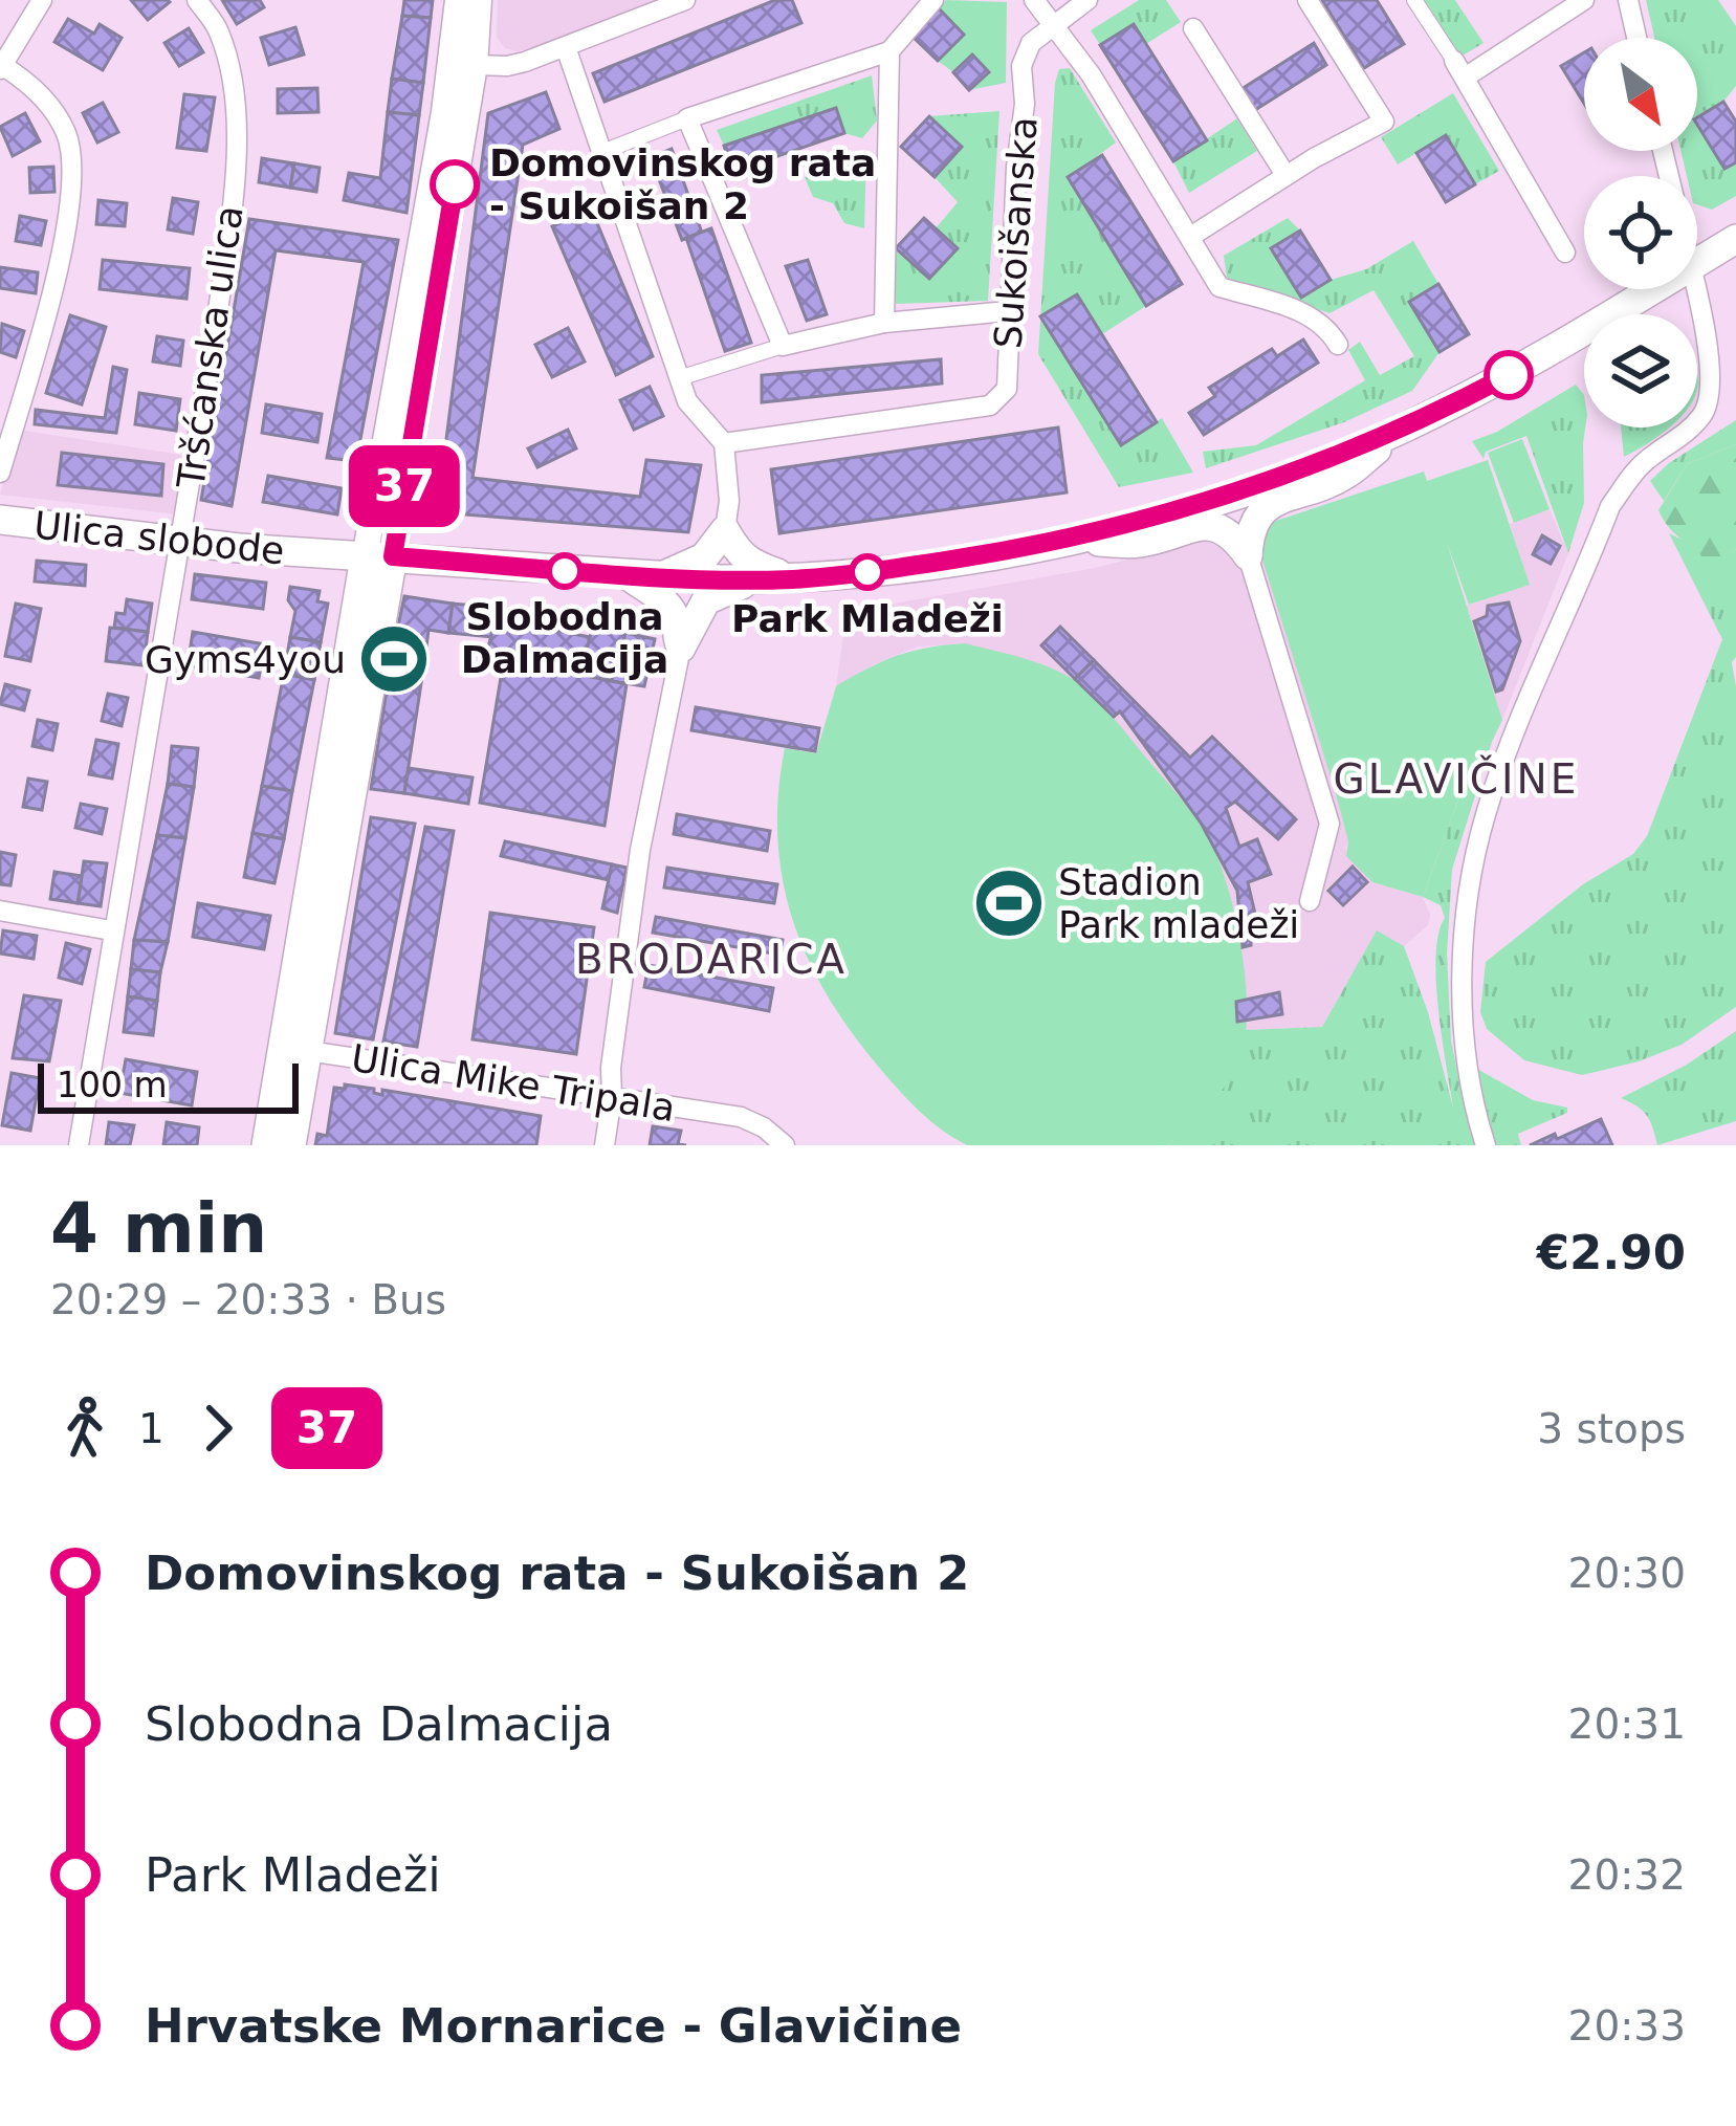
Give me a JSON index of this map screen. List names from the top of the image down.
{
  "streets": {
    "main road": ["Ulica slobode"],
    "street": ["Sukoišanska", "Tršćanska ulica", "Ulica Mike Tripala"]
  },
  "crossings": [
    ["Tršćanska ulica", "Ulica slobode"]
  ],
  "districts": ["GLAVIČINE", "BRODARICA"],
  "places": {
    "other": ["Domovinskog rata - Sukoišan 2", "Slobodna Dalmacija", "Park Mladeži"],
    "sports": ["Gyms4you", "Stadion Park mladeži"]
  },
  "lines": ["bus line 37"],
  "scale_bar": "100 m",
  "north": "bottom right",
  "page": {
    "on_map": "37",
    "scale": "100 m",
    "heading": ["4 min", "20:29 – 20:33 · Bus", "€2.90"],
    "legs": ["1", "37", "3 stops"],
    "list": [
      {
        "name": "Domovinskog rata - Sukoišan 2",
        "value": "20:30"
      },
      {
        "name": "Slobodna Dalmacija",
        "value": "20:31"
      },
      {
        "name": "Park Mladeži",
        "value": "20:32"
      },
      {
        "name": "Hrvatske Mornarice - Glavičine",
        "value": "20:33"
      }
    ]
  }
}
